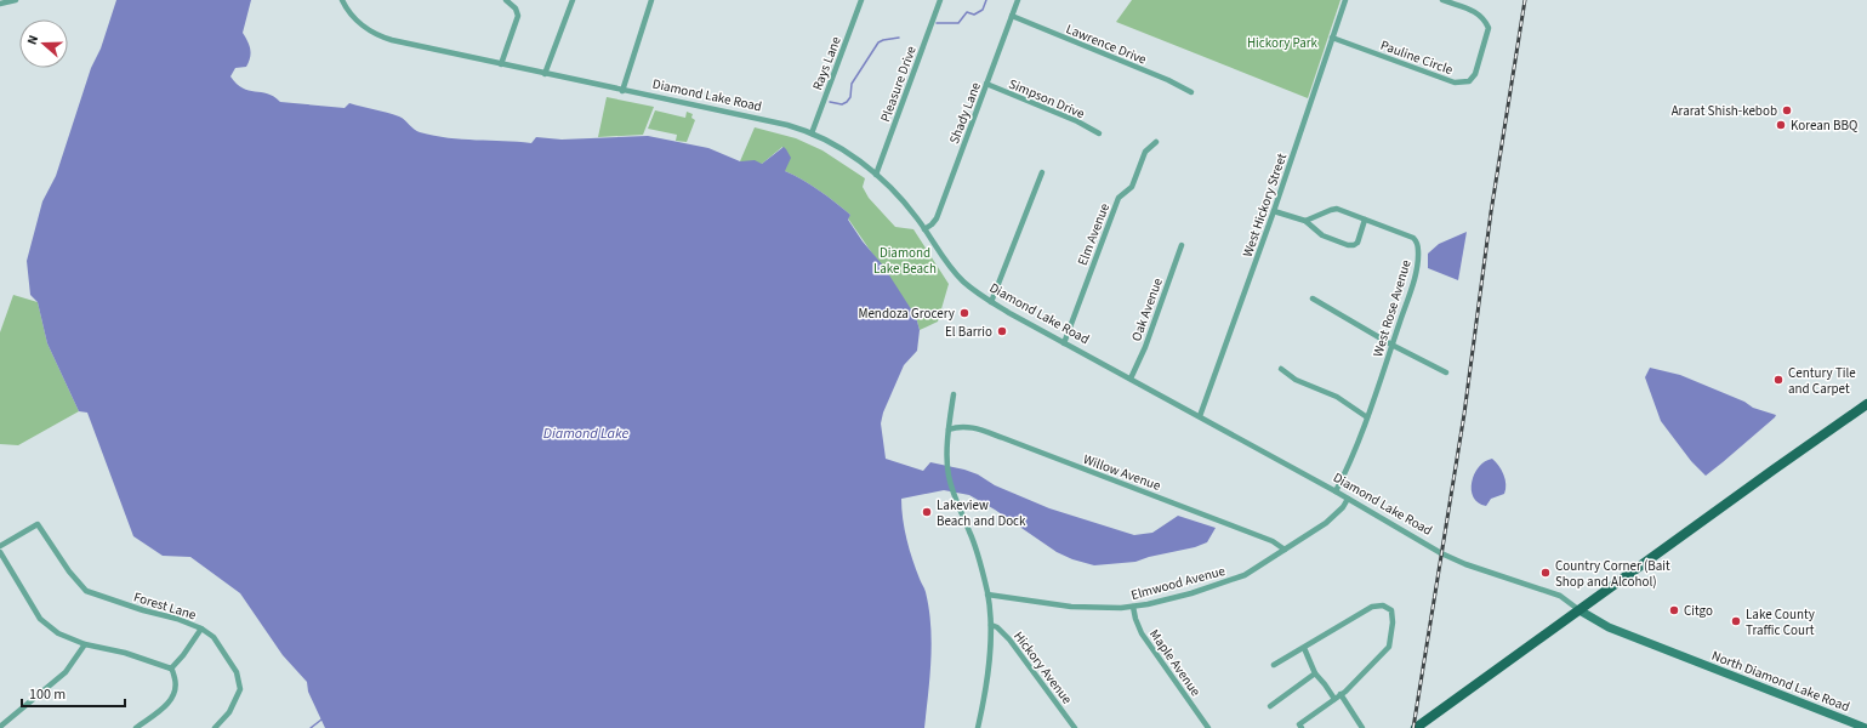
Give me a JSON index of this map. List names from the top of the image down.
{
  "streets": {
    "street": [
      "Lawrence Drive",
      "Pauline Circle",
      "Rays Lane",
      "Pleasure Drive",
      "Diamond Lake Road",
      "Simpson Drive",
      "Shady Lane",
      "West Hickory Street",
      "Elm Avenue",
      "West Rose Avenue",
      "Oak Avenue",
      "Willow Avenue",
      "Elmwood Avenue",
      "Forest Lane",
      "Maple Avenue",
      "Hickory Avenue",
      "North Diamond Lake Road"
    ]
  },
  "crossings": [
    ["Lawrence Drive", "Shady Lane"],
    ["Pauline Circle", "West Hickory Street"],
    ["Rays Lane", "Diamond Lake Road"],
    ["Pleasure Drive", "Diamond Lake Road"],
    ["Diamond Lake Road", "Shady Lane"],
    ["Diamond Lake Road", "West Hickory Street"],
    ["Diamond Lake Road", "Elm Avenue"],
    ["Diamond Lake Road", "West Rose Avenue"],
    ["Diamond Lake Road", "Oak Avenue"],
    ["Diamond Lake Road", "Elmwood Avenue"],
    ["Diamond Lake Road", "North Diamond Lake Road"],
    ["Simpson Drive", "Shady Lane"],
    ["Willow Avenue", "Elmwood Avenue"],
    ["Elmwood Avenue", "Maple Avenue"]
  ],
  "water": ["Diamond Lake"],
  "parks": ["Hickory Park", "Diamond Lake Beach"],
  "places": [
    "Ararat Shish-kebob",
    "Korean BBQ",
    "Mendoza Grocery",
    "El Barrio",
    "Century Tile and Carpet",
    "Lakeview Beach and Dock",
    "Country Corner (Bait Shop and Alcohol)",
    "Citgo",
    "Lake County Traffic Court"
  ],
  "scale_bar": "100 m",
  "north": "left"
}
